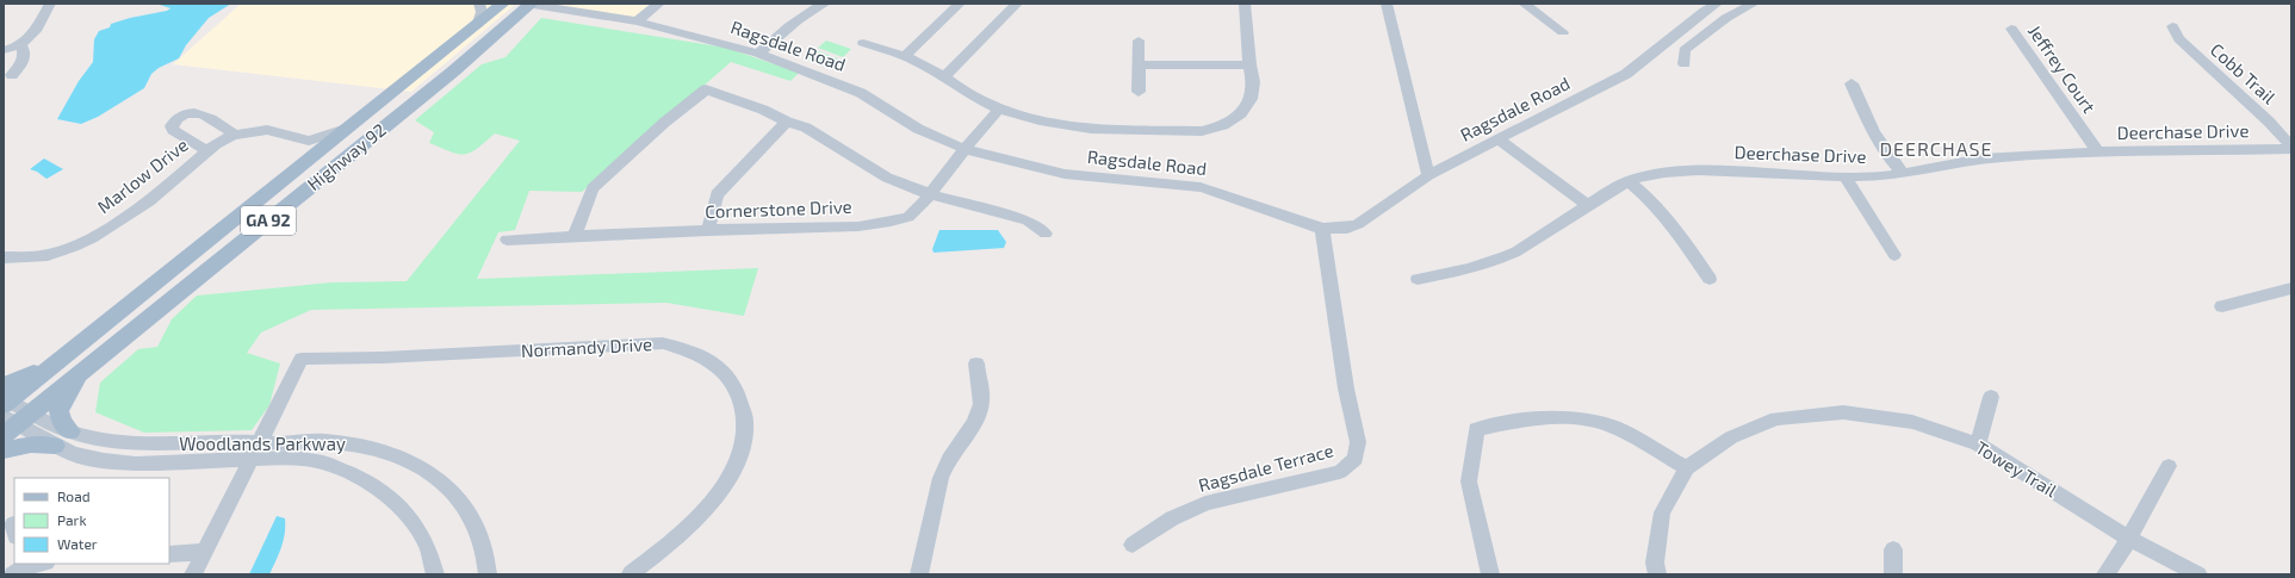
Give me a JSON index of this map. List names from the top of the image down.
{
  "streets": {
    "main road": ["Highway 92", "GA 92"],
    "street": [
      "Ragsdale Road",
      "Jeffrey Court",
      "Cobb Trail",
      "Deerchase Drive",
      "Marlow Drive",
      "Cornerstone Drive",
      "Normandy Drive",
      "Woodlands Parkway",
      "Ragsdale Terrace",
      "Towey Trail"
    ]
  },
  "crossings": [
    ["Ragsdale Road", "Highway 92"],
    ["Ragsdale Road", "Cornerstone Drive"],
    ["Ragsdale Road", "Ragsdale Terrace"],
    ["Jeffrey Court", "Deerchase Drive"],
    ["Cobb Trail", "Deerchase Drive"],
    ["Highway 92", "Marlow Drive"],
    ["Highway 92", "Woodlands Parkway"],
    ["Normandy Drive", "Woodlands Parkway"]
  ],
  "districts": ["DEERCHASE"],
  "legend": ["Road", "Park", "Water"]
}
